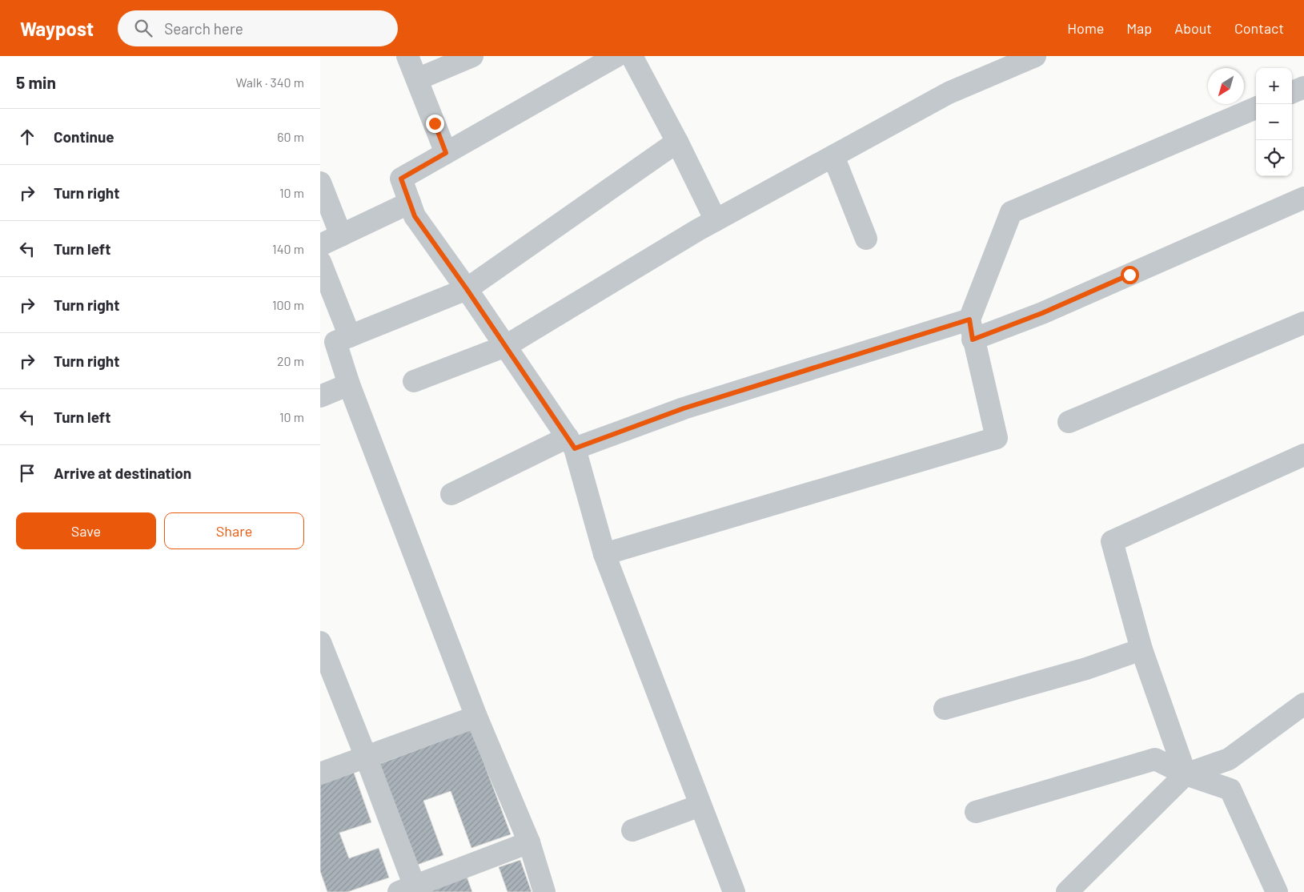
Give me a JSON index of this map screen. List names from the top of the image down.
{
  "north": "bottom left",
  "page": {
    "header": "Waypost",
    "search": "Search here",
    "nav": [
      "Home",
      "Map",
      "About",
      "Contact"
    ],
    "heading": ["5 min", "Walk · 340 m"],
    "map_buttons": ["+", "−"],
    "list": [
      ["Continue", "60 m"],
      ["Turn right", "10 m"],
      ["Turn left", "140 m"],
      ["Turn right", "100 m"],
      ["Turn right", "20 m"],
      ["Turn left", "10 m"],
      "Arrive at destination"
    ],
    "buttons": ["Save", "Share"]
  }
}
